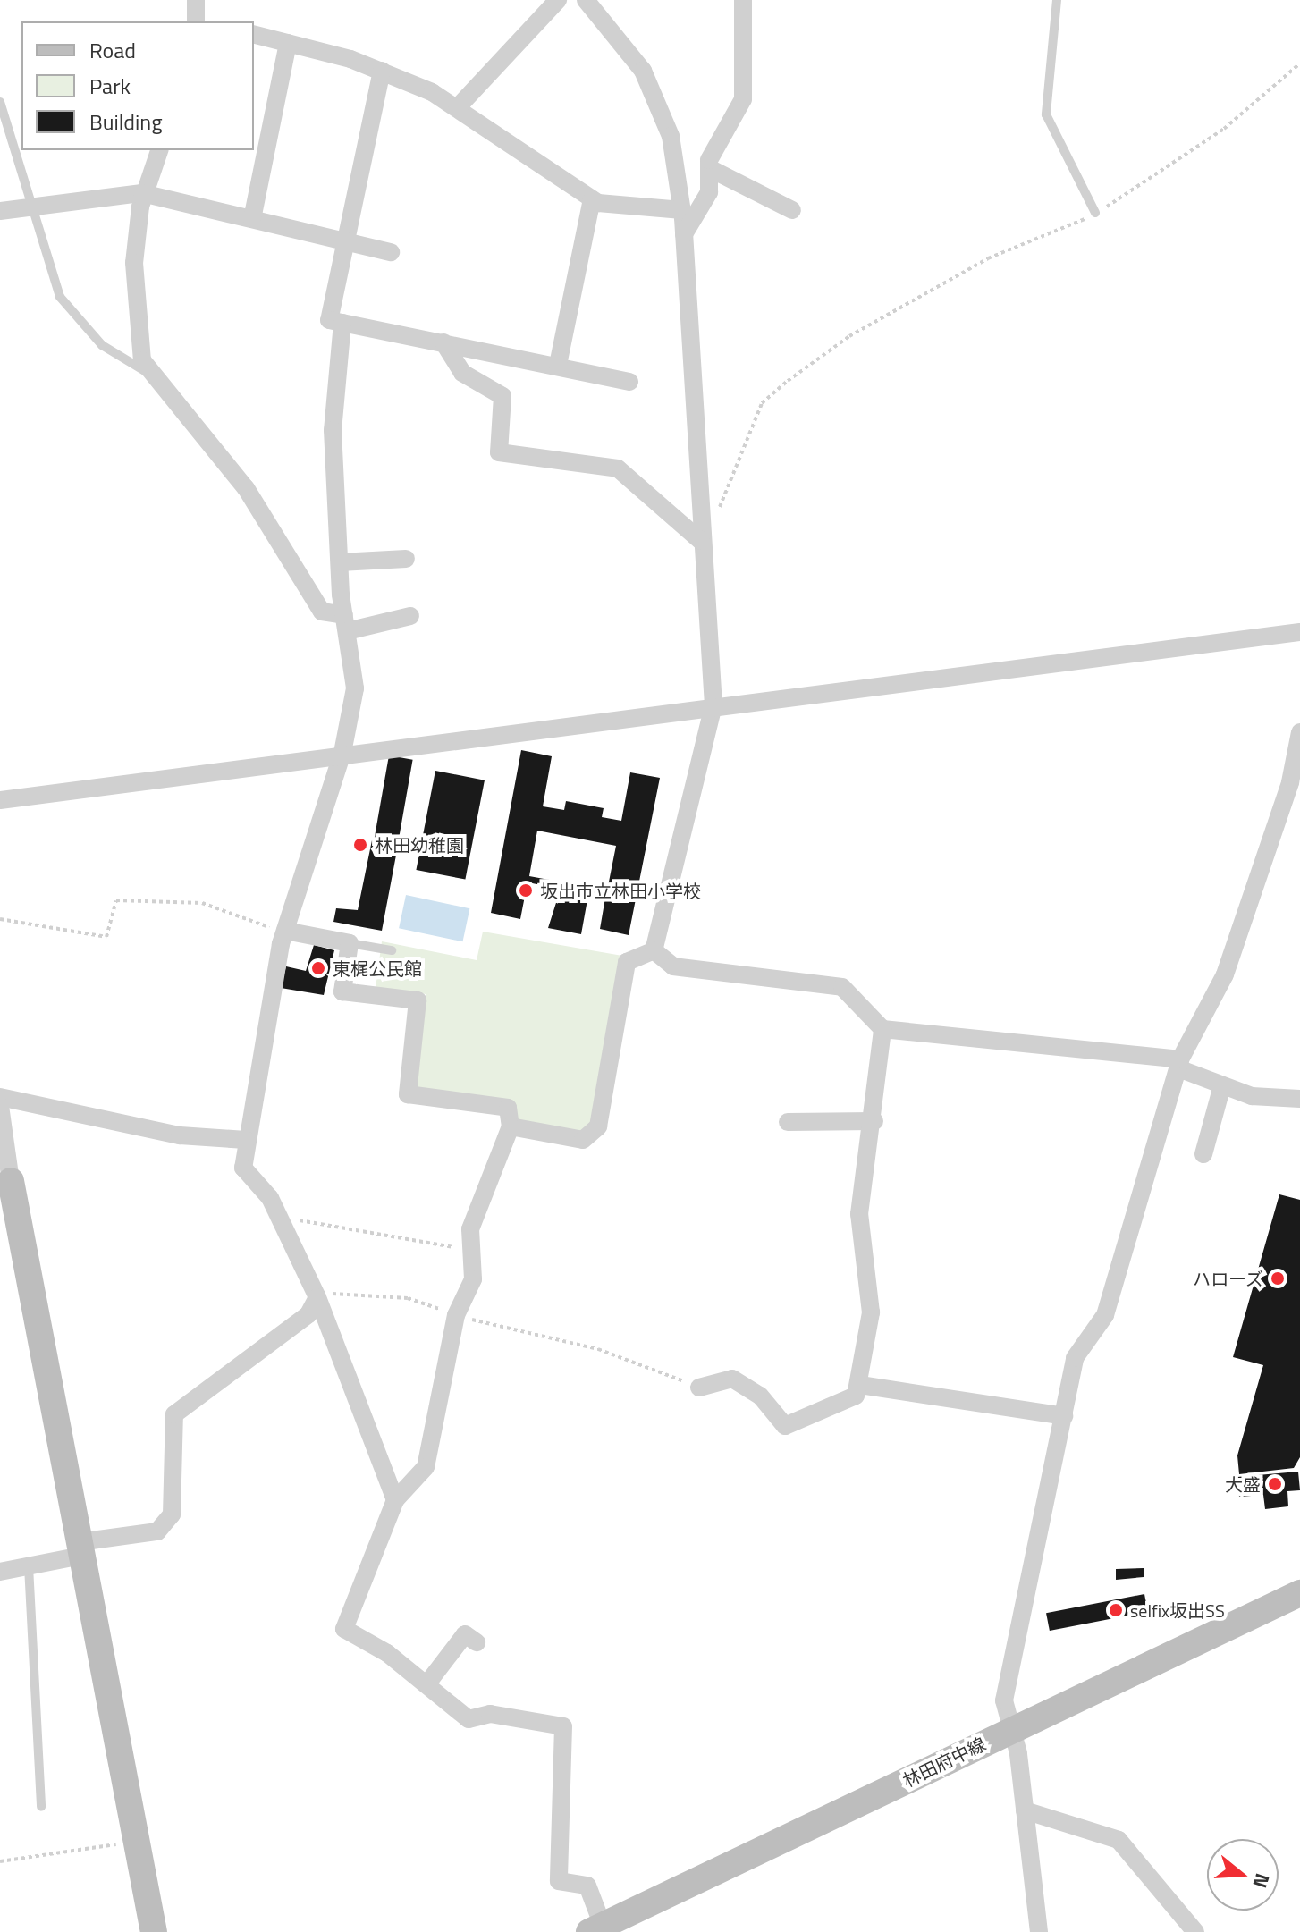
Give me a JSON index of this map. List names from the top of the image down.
{
  "streets": {
    "main road": ["林田府中線"]
  },
  "places": [
    "林田幼稚園",
    "坂出市立林田小学校",
    "東梶公民館",
    "ハローズ",
    "大盛",
    "selfix坂出SS"
  ],
  "legend": ["Road", "Park", "Building"],
  "north": "right"
}
